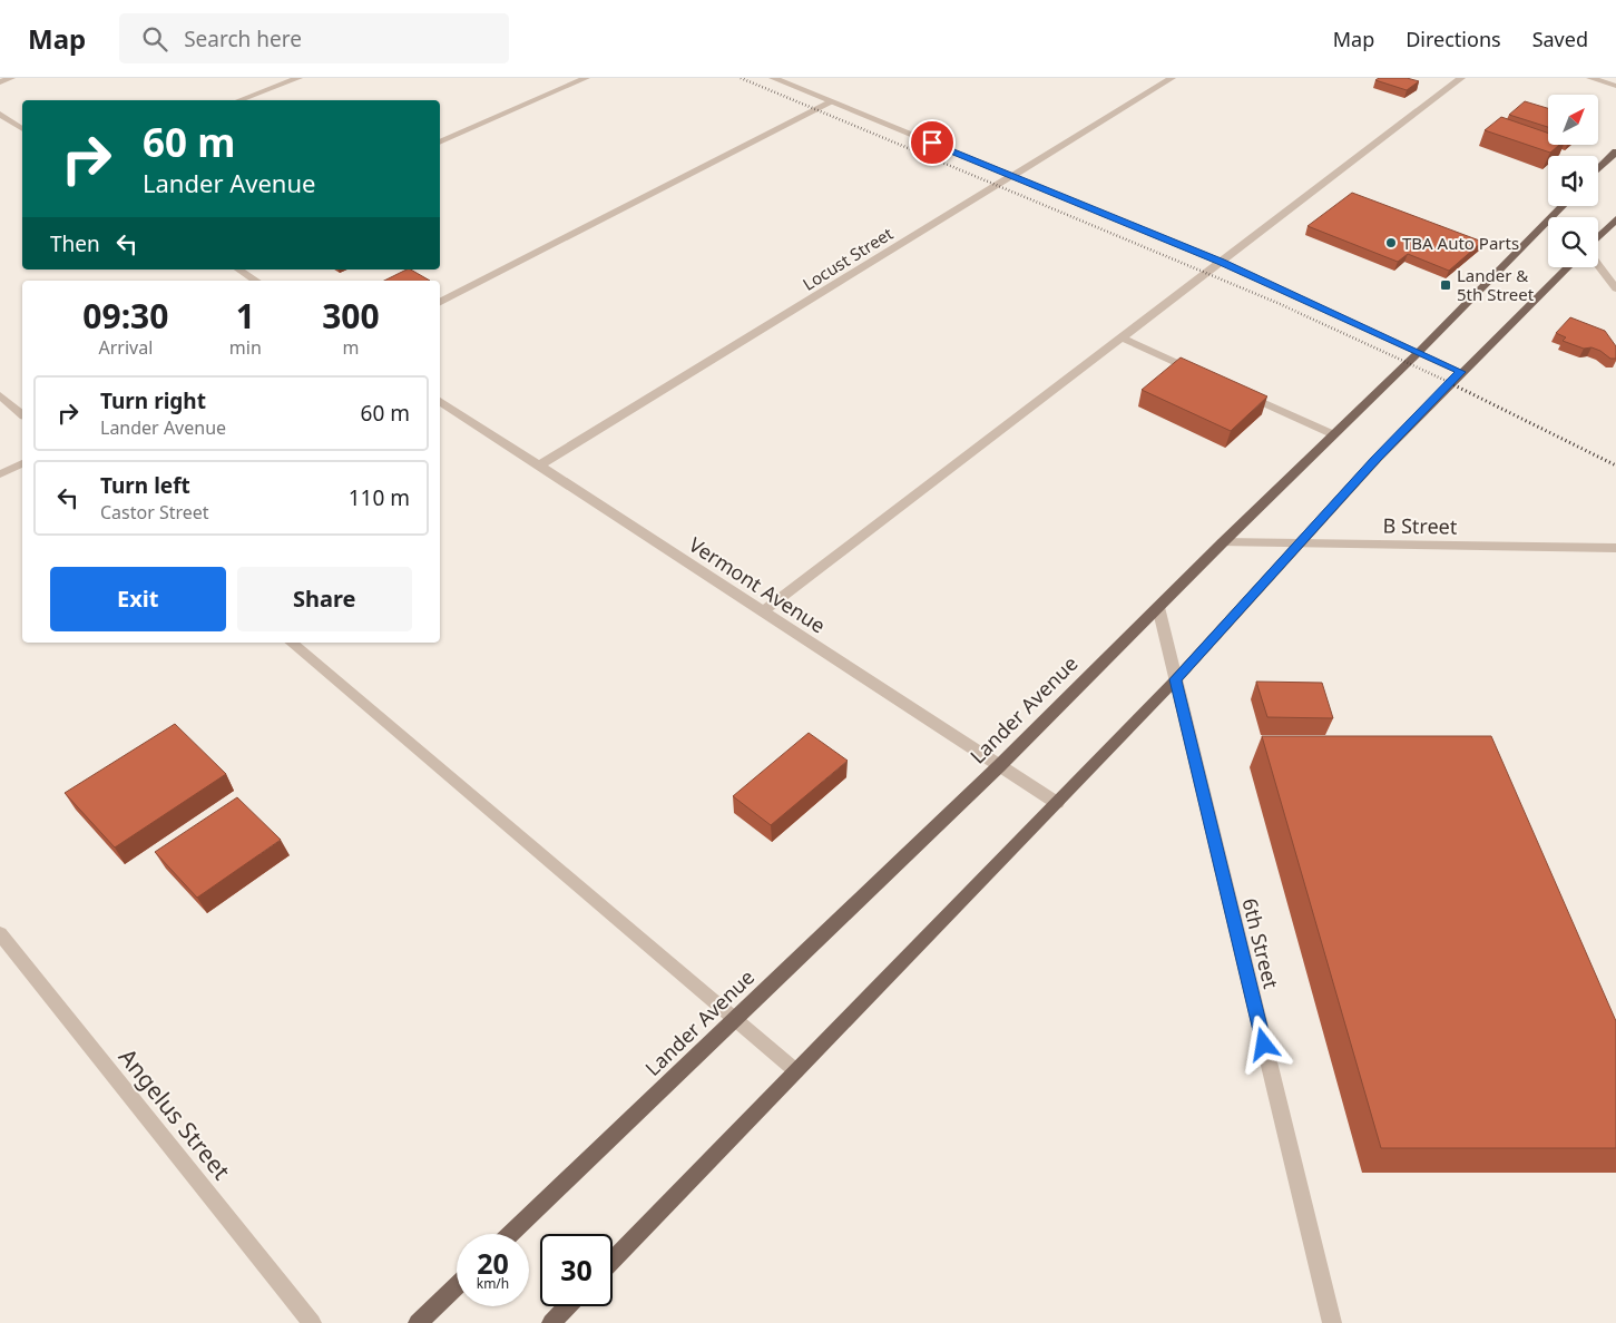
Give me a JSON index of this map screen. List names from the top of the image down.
{
  "streets": {
    "main road": ["Lander Avenue"],
    "street": [
      "Locust Street",
      "B Street",
      "Vermont Avenue",
      "6th Street",
      "Angelus Street"
    ]
  },
  "crossings": [
    ["Locust Street", "Vermont Avenue"],
    ["B Street", "Lander Avenue"],
    ["Vermont Avenue", "Lander Avenue"],
    ["Lander Avenue", "6th Street"]
  ],
  "places": {
    "other": ["TBA Auto Parts"],
    "transit": ["Lander & 5th Street"]
  },
  "north": "top right",
  "page": {
    "header": "Map",
    "search": "Search here",
    "nav": ["Map", "Directions", "Saved"],
    "turn": ["60 m", "Lander Avenue"],
    "then": "Then",
    "eta": [
      "09:30",
      "Arrival",
      "1",
      "min",
      "300",
      "m"
    ],
    "list": [
      {
        "name": "Turn right",
        "note": "Lander Avenue",
        "value": "60 m"
      },
      {
        "name": "Turn left",
        "note": "Castor Street",
        "value": "110 m"
      }
    ],
    "buttons": ["Exit", "Share"],
    "speed": "20 km/h",
    "limit": "30"
  }
}
